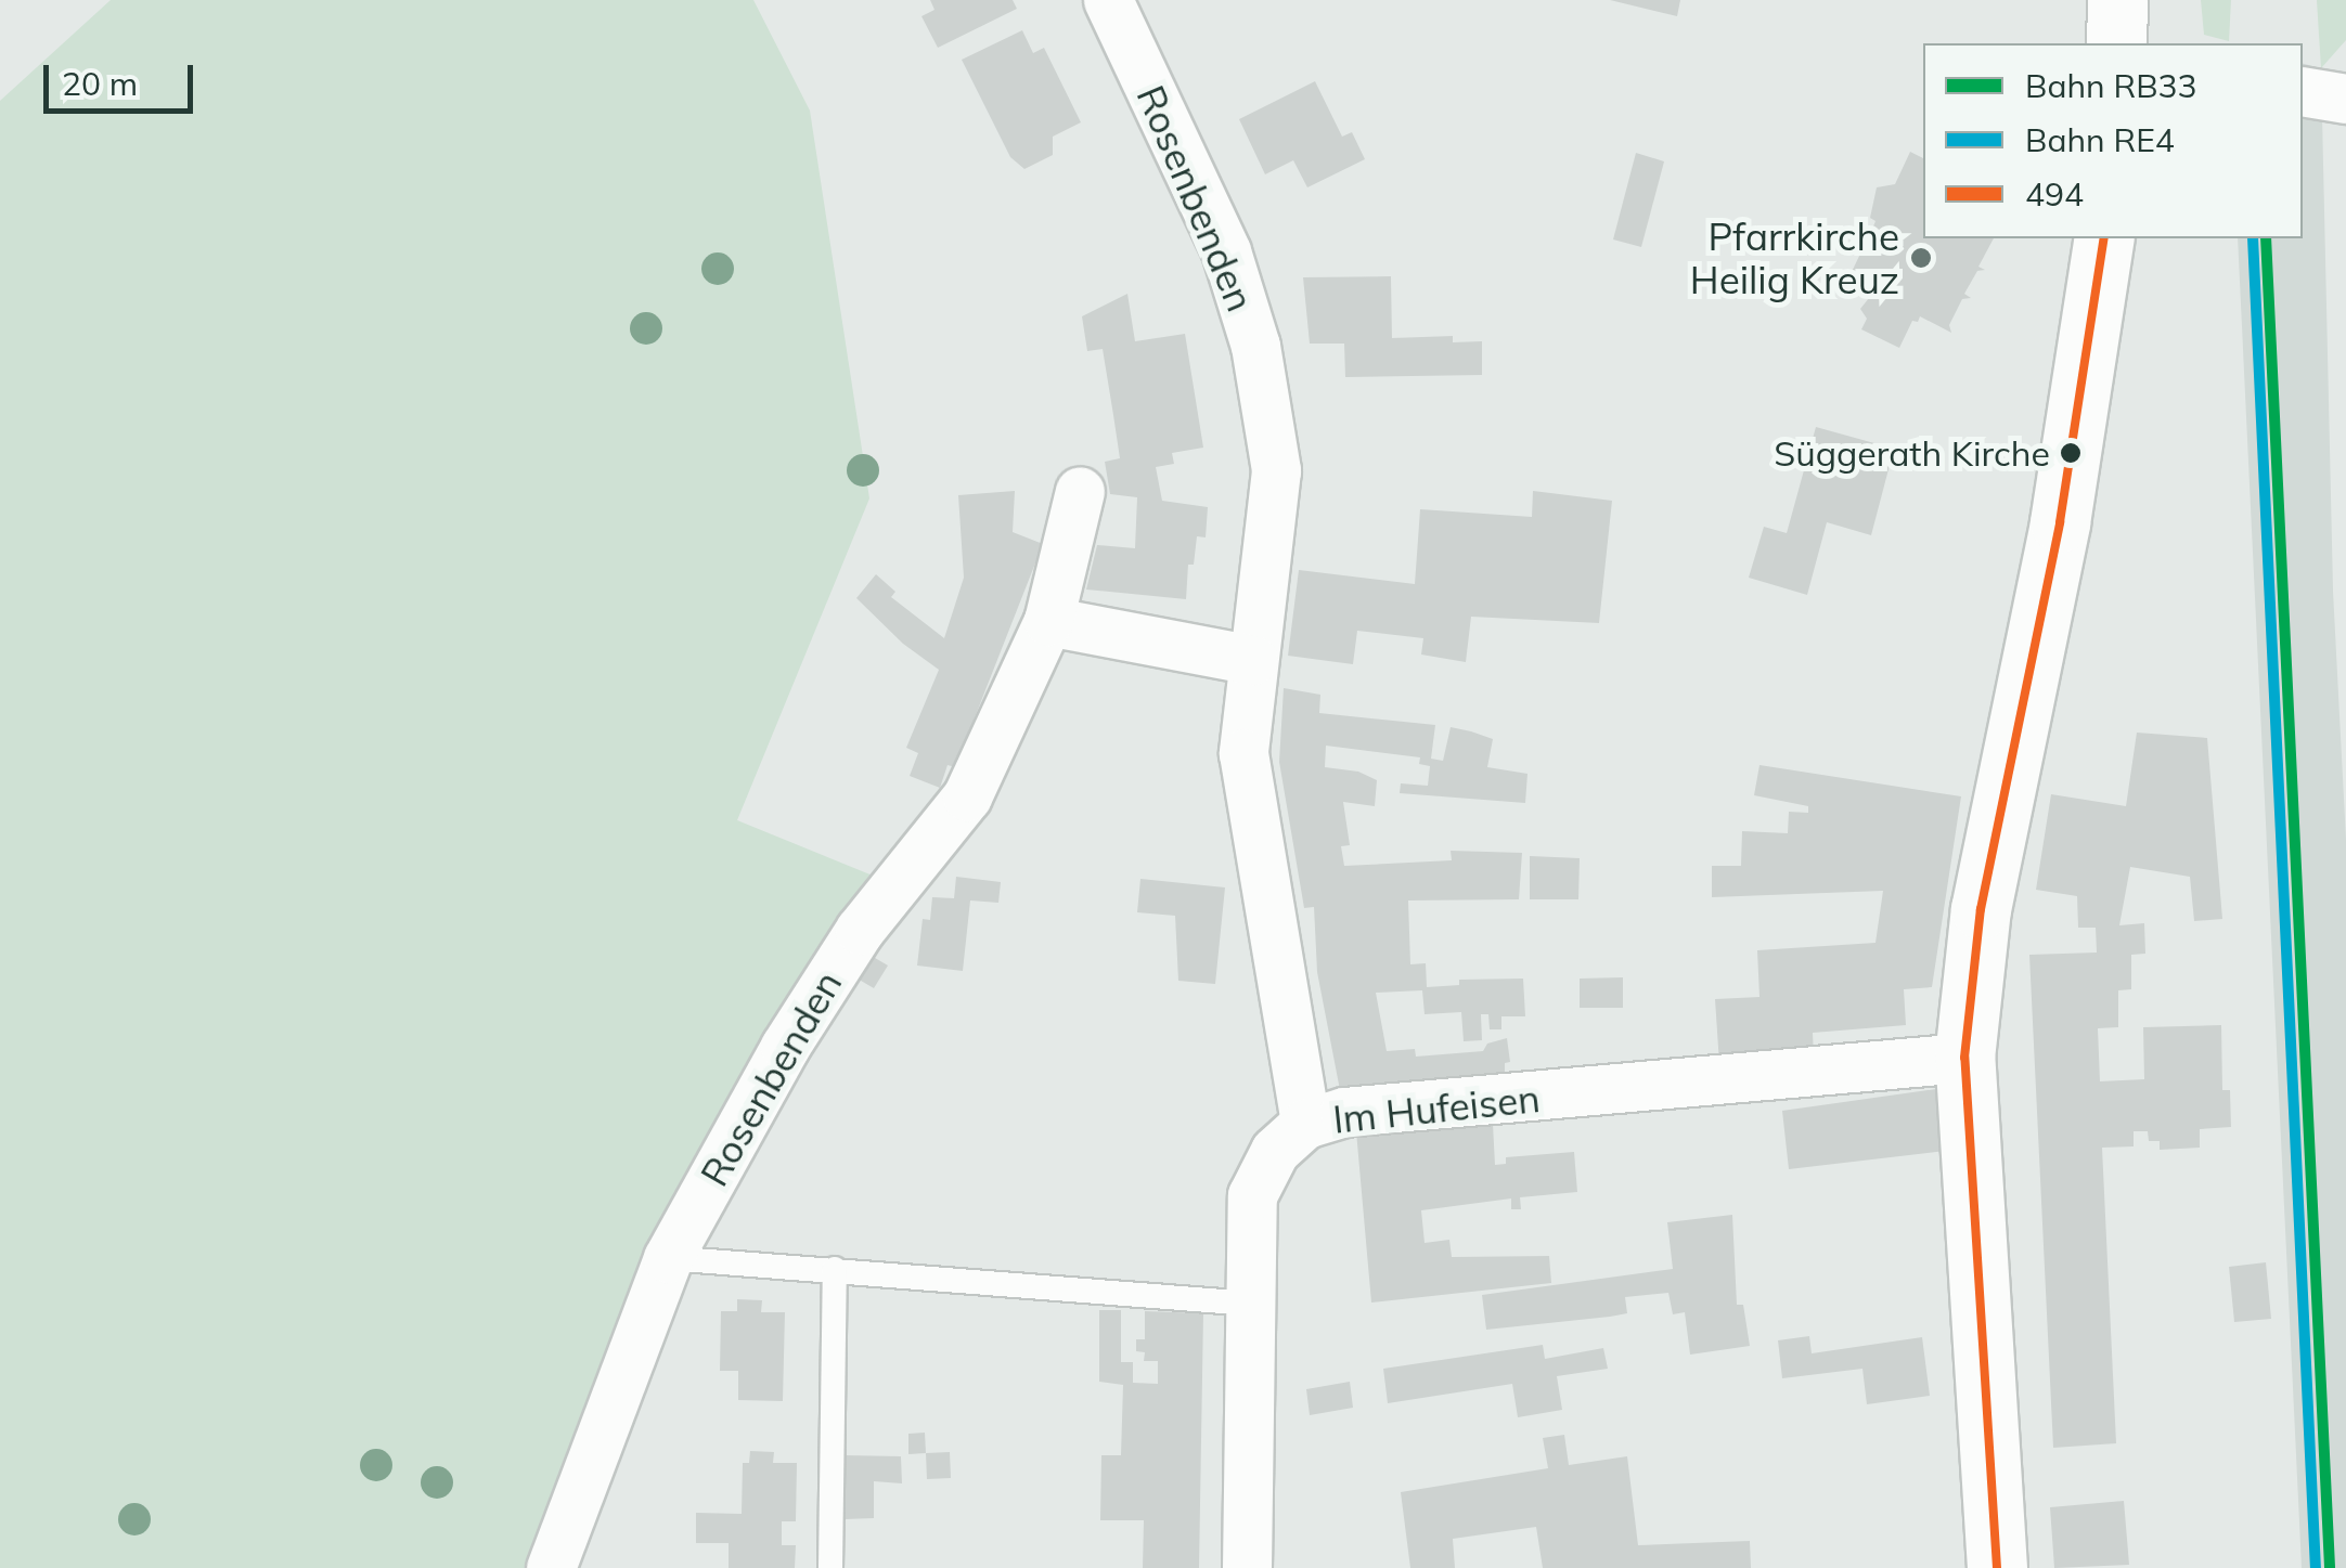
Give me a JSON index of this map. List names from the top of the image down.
{
  "streets": {
    "street": ["Rosenbenden", "Im Hufeisen"]
  },
  "crossings": [
    ["Rosenbenden", "Im Hufeisen"]
  ],
  "places": ["Pfarrkirche Heilig Kreuz", "Süggerath Kirche"],
  "lines": ["rail line RB33", "rail line RE4", "transit line 494"],
  "legend": ["Bahn RB33", "Bahn RE4", "494"],
  "scale_bar": "20 m"
}
